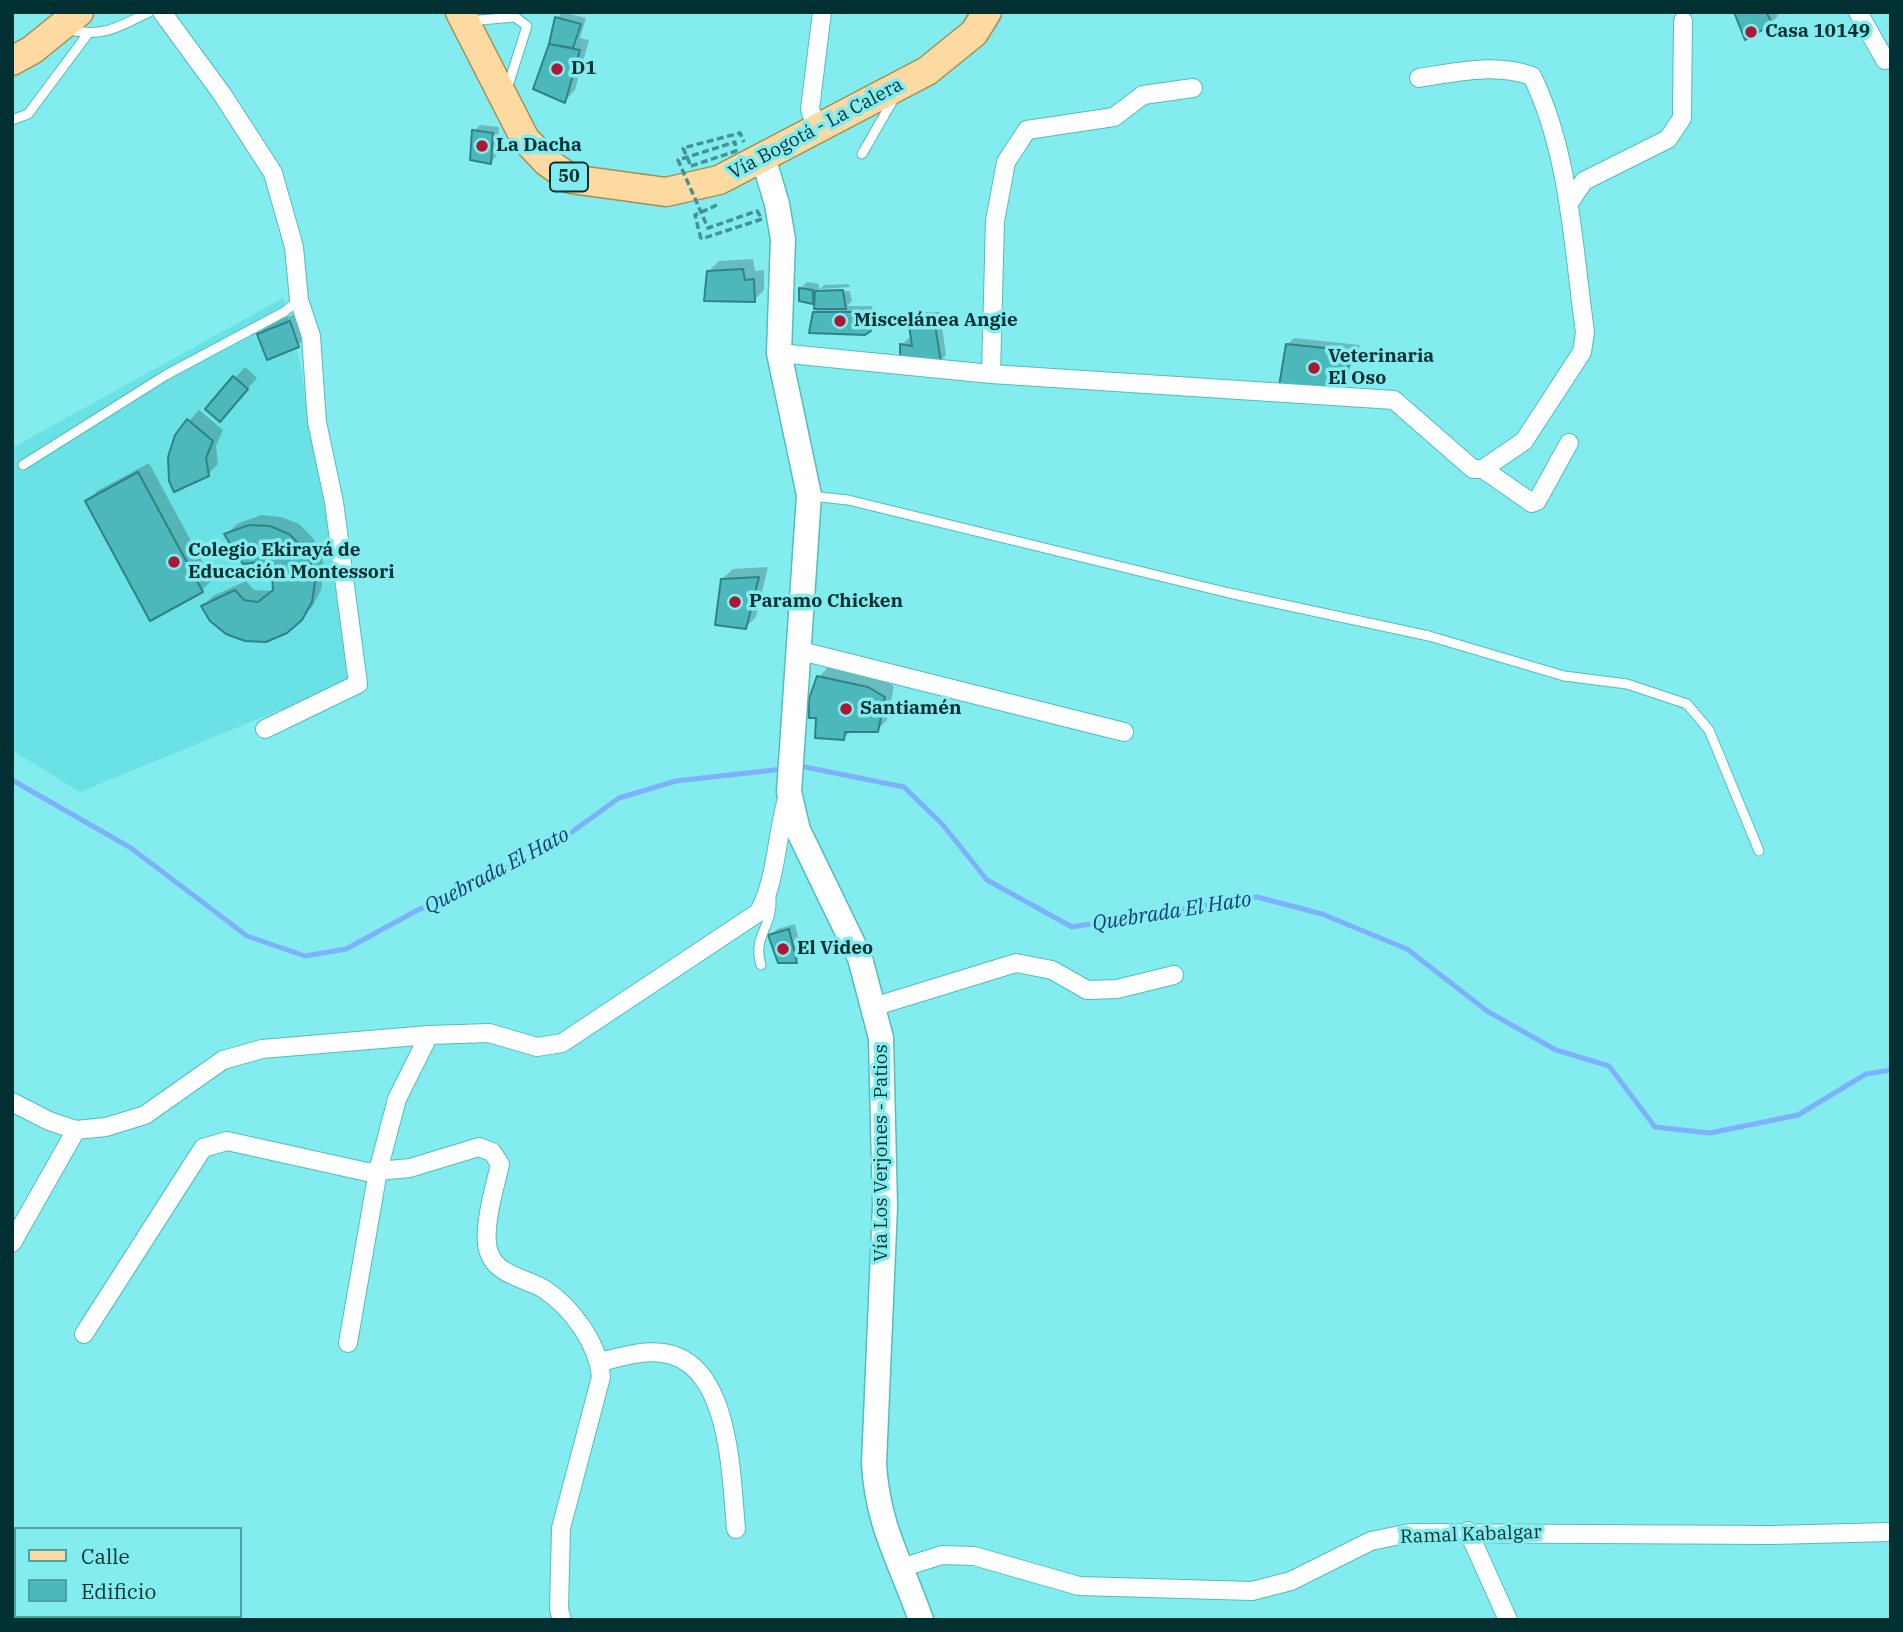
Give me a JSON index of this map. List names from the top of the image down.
{
  "streets": {
    "main road": ["Vía Bogotá - La Calera", "50"],
    "street": ["Vía Los Verjones - Patios", "Ramal Kabalgar"]
  },
  "crossings": [
    ["Vía Bogotá - La Calera", "Vía Los Verjones - Patios"],
    ["Vía Los Verjones - Patios", "Ramal Kabalgar"]
  ],
  "water": ["Quebrada El Hato"],
  "places": [
    "Casa 10149",
    "D1",
    "La Dacha",
    "Miscelánea Angie",
    "Veterinaria El Oso",
    "Colegio Ekirayá de Educación Montessori",
    "Paramo Chicken",
    "Santiamén",
    "El Video"
  ],
  "legend": ["Calle", "Edificio"]
}
